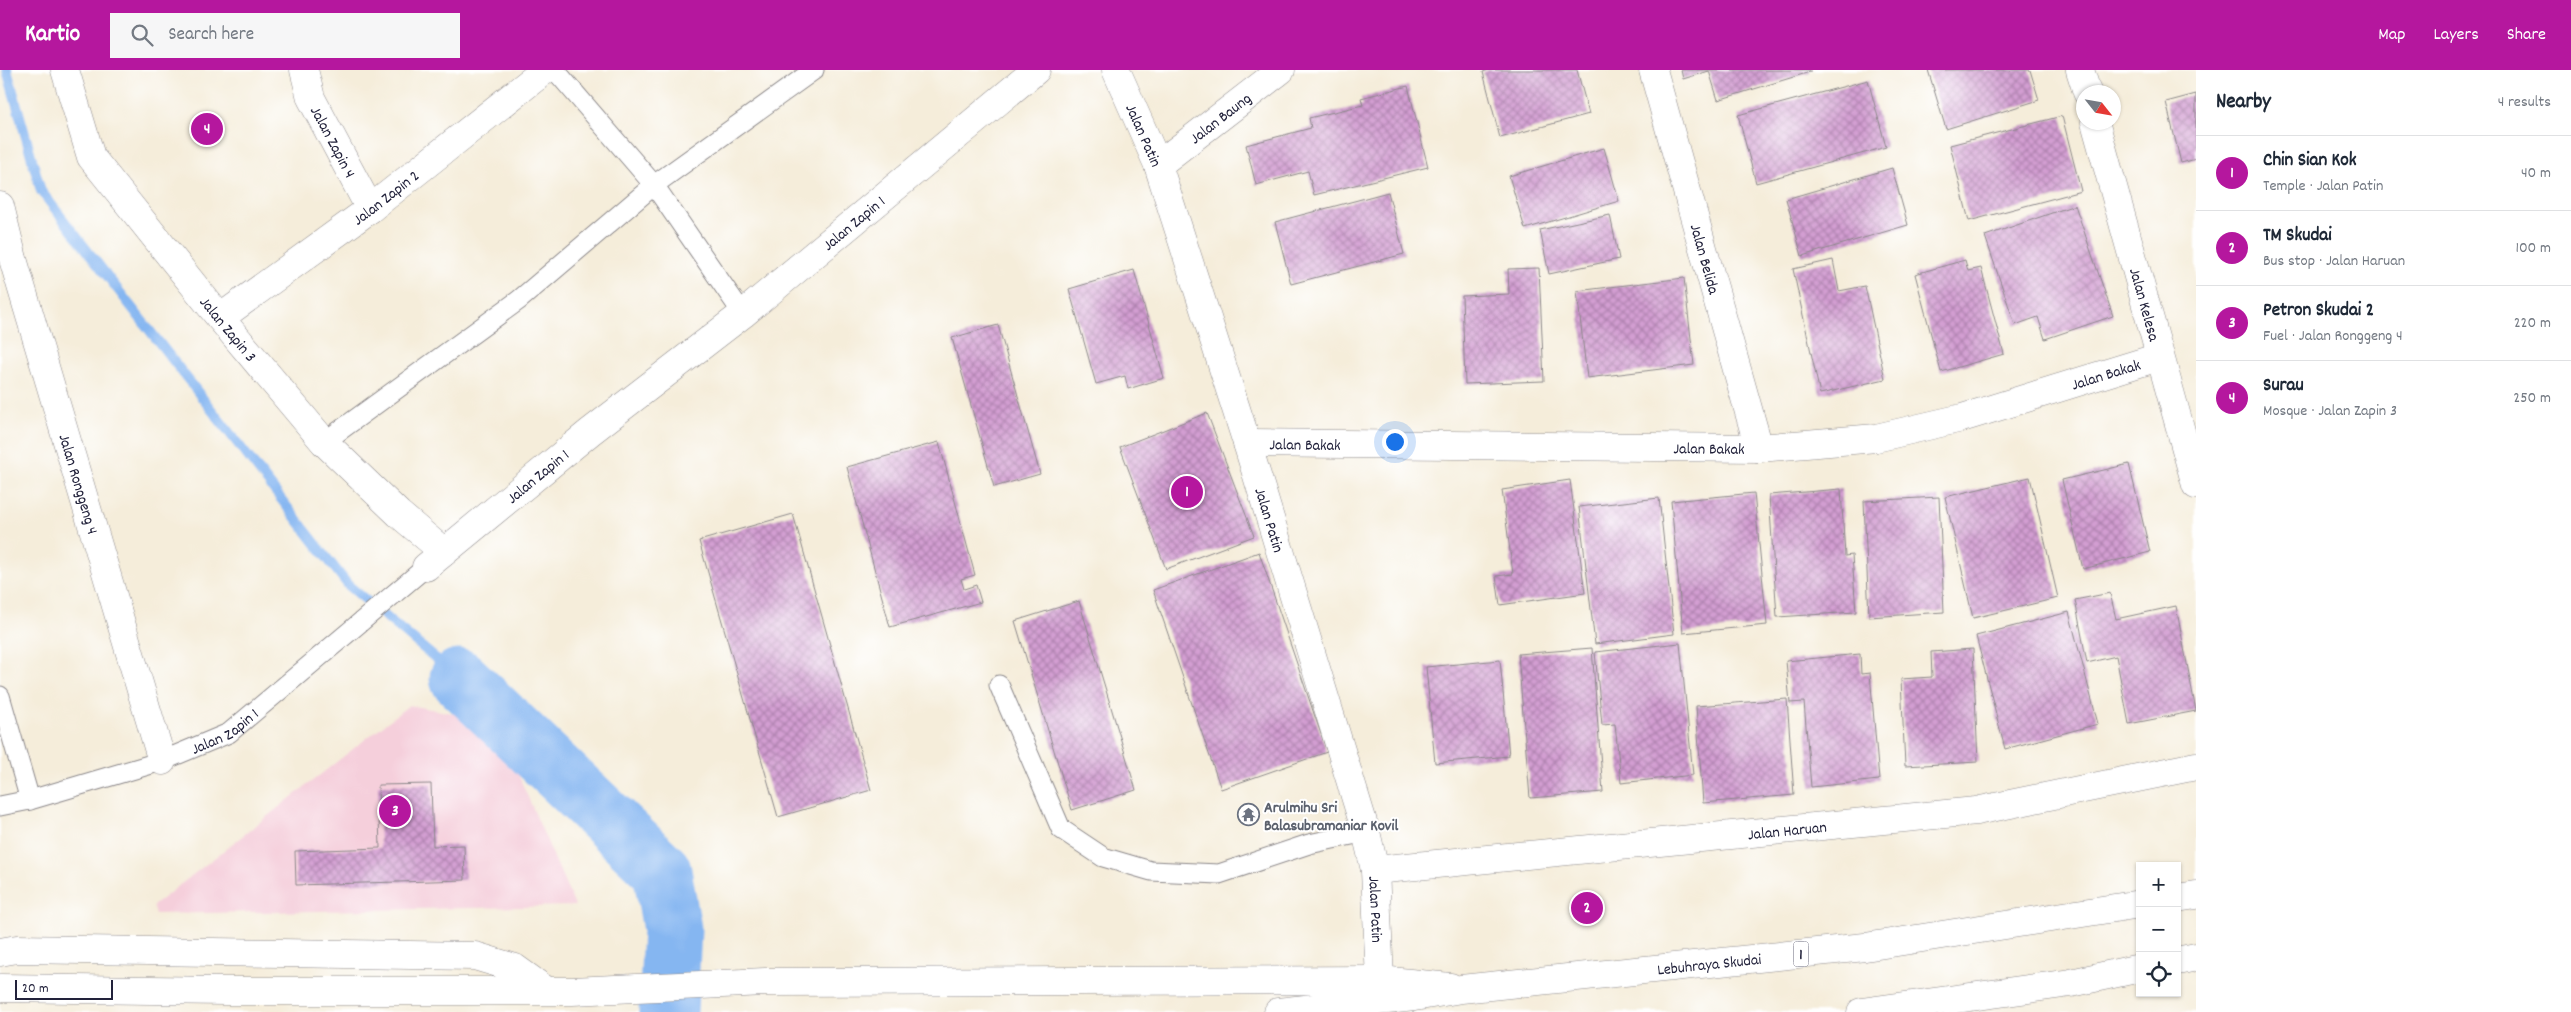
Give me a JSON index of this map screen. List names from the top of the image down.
{
  "streets": {
    "main road": [
      "Jalan Baung",
      "Jalan Patin",
      "Jalan Zapin 4",
      "Jalan Zapin 2",
      "Jalan Zapin 1",
      "Jalan Belida",
      "Jalan Kelesa",
      "Jalan Zapin 3",
      "Jalan Bakak",
      "Jalan Ronggeng 4",
      "Jalan Haruan",
      "1",
      "Lebuhraya Skudai"
    ]
  },
  "crossings": [
    ["Jalan Baung", "Jalan Patin"],
    ["Jalan Patin", "Jalan Bakak"],
    ["Jalan Patin", "Jalan Haruan"],
    ["Jalan Zapin 4", "Jalan Zapin 2"],
    ["Jalan Zapin 2", "Jalan Zapin 3"],
    ["Jalan Zapin 1", "Jalan Zapin 3"],
    ["Jalan Zapin 1", "Jalan Ronggeng 4"],
    ["Jalan Belida", "Jalan Bakak"],
    ["Jalan Kelesa", "Jalan Bakak"]
  ],
  "places": {
    "temple": ["Arulmihu Sri Balasubramaniar Kovil"]
  },
  "scale_bar": "20 m",
  "north": "bottom right",
  "page": {
    "header": "Kartio",
    "search": "Search here",
    "nav": ["Map", "Layers", "Share"],
    "heading": ["Nearby", "4 results"],
    "pins": [
      "4",
      "1",
      "3",
      "2"
    ],
    "list": [
      {
        "mark": "1",
        "name": "Chin Sian Kok",
        "note": "Temple · Jalan Patin",
        "value": "40 m"
      },
      {
        "mark": "2",
        "name": "TM Skudai",
        "note": "Bus stop · Jalan Haruan",
        "value": "100 m"
      },
      {
        "mark": "3",
        "name": "Petron Skudai 2",
        "note": "Fuel · Jalan Ronggeng 4",
        "value": "220 m"
      },
      {
        "mark": "4",
        "name": "Surau",
        "note": "Mosque · Jalan Zapin 3",
        "value": "250 m"
      }
    ],
    "map_buttons": ["+", "−"],
    "scale": "20 m"
  }
}
